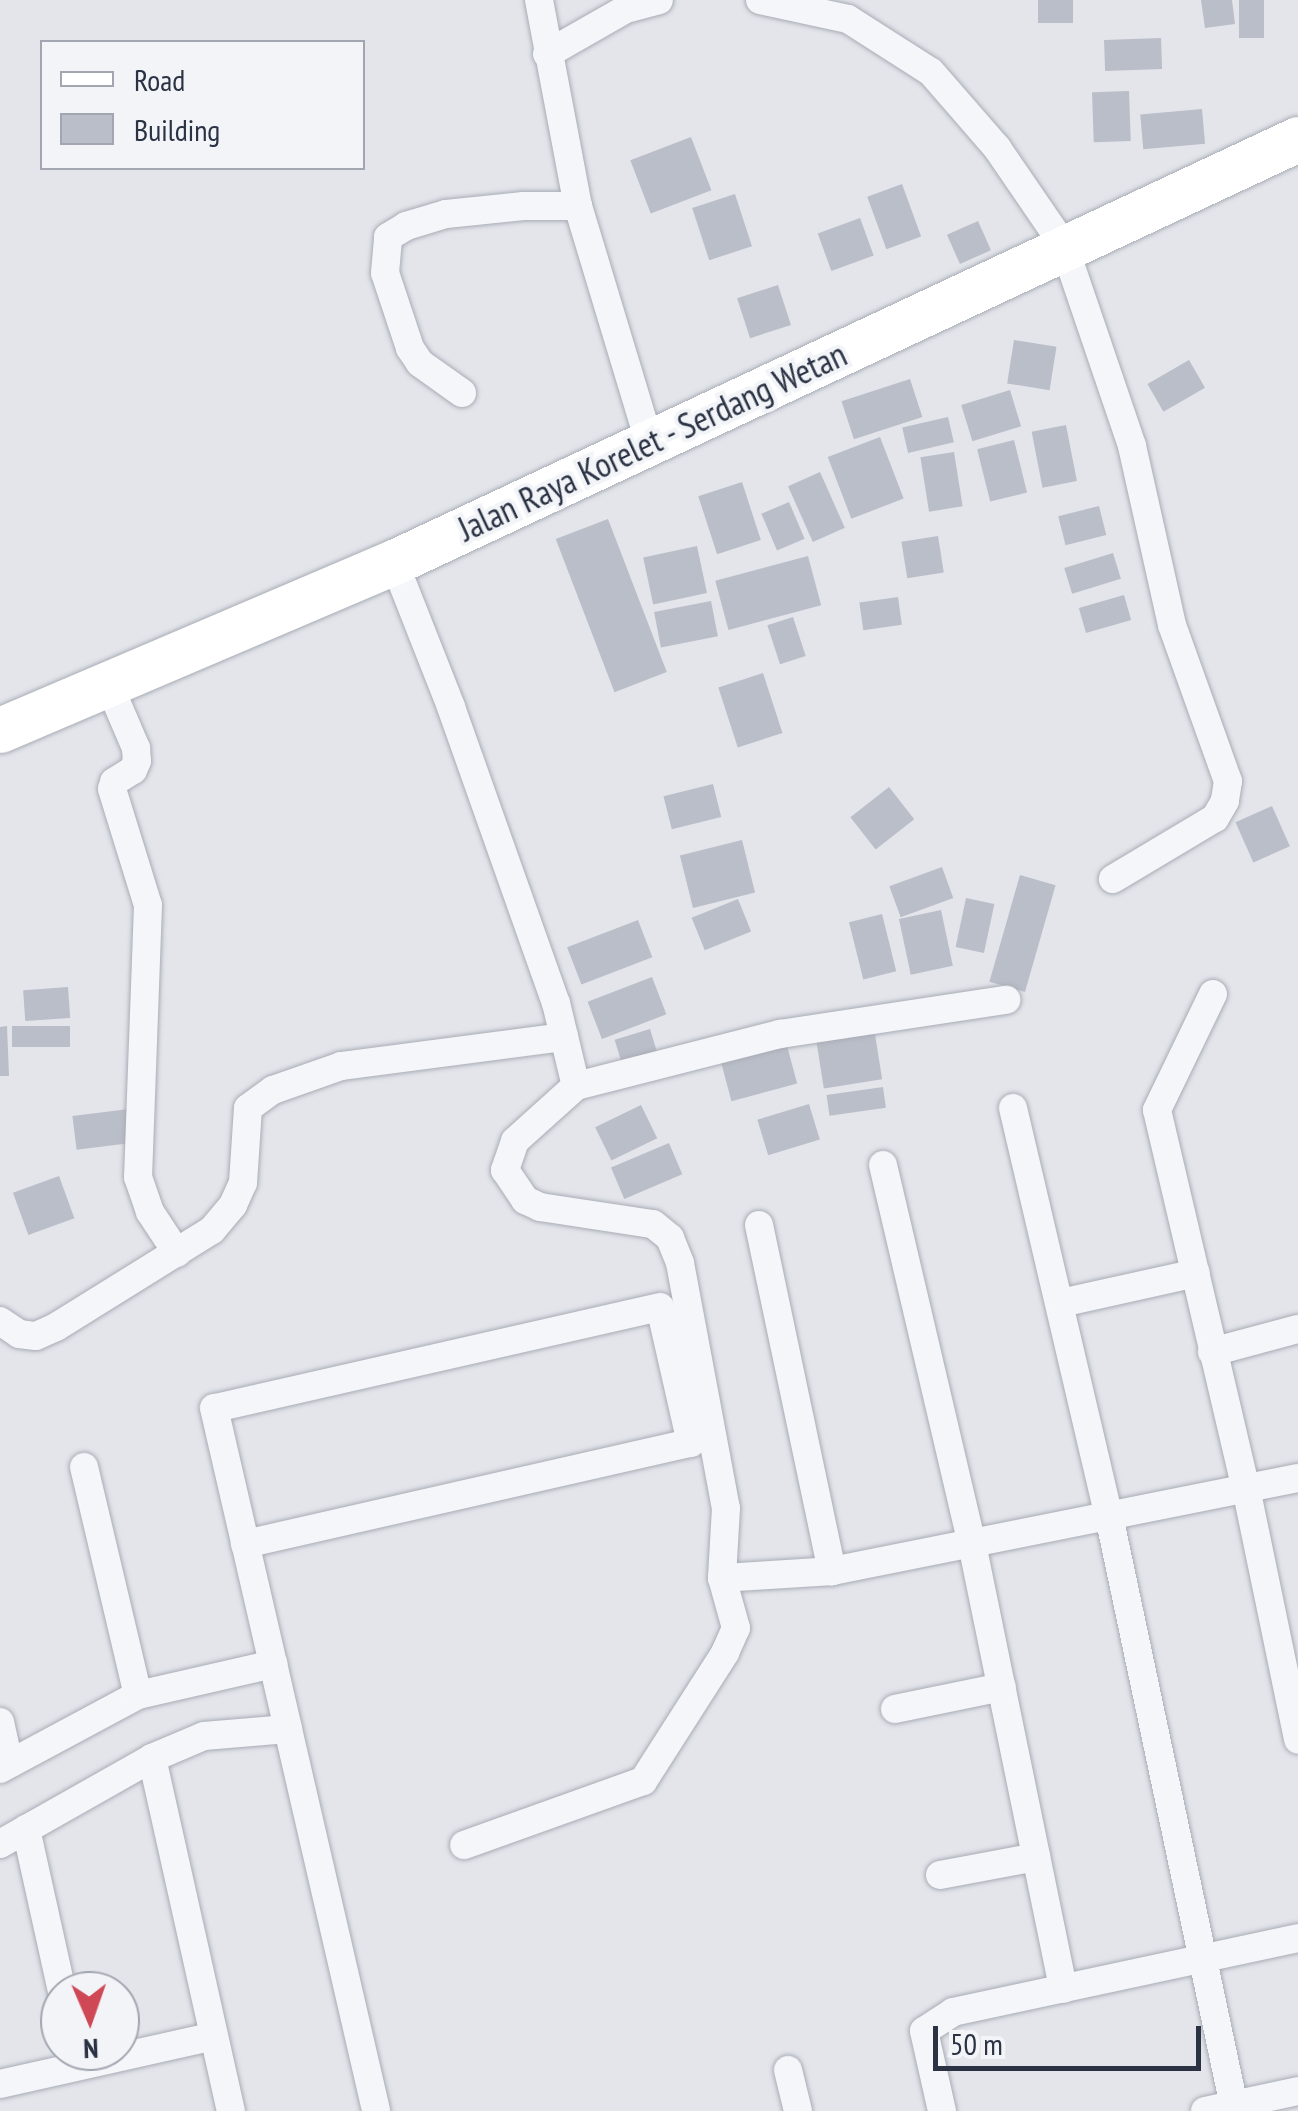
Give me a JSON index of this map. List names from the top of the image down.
{
  "streets": {
    "main road": ["Jalan Raya Korelet - Serdang Wetan"]
  },
  "legend": ["Road", "Building"],
  "scale_bar": "50 m",
  "north": "bottom"
}
